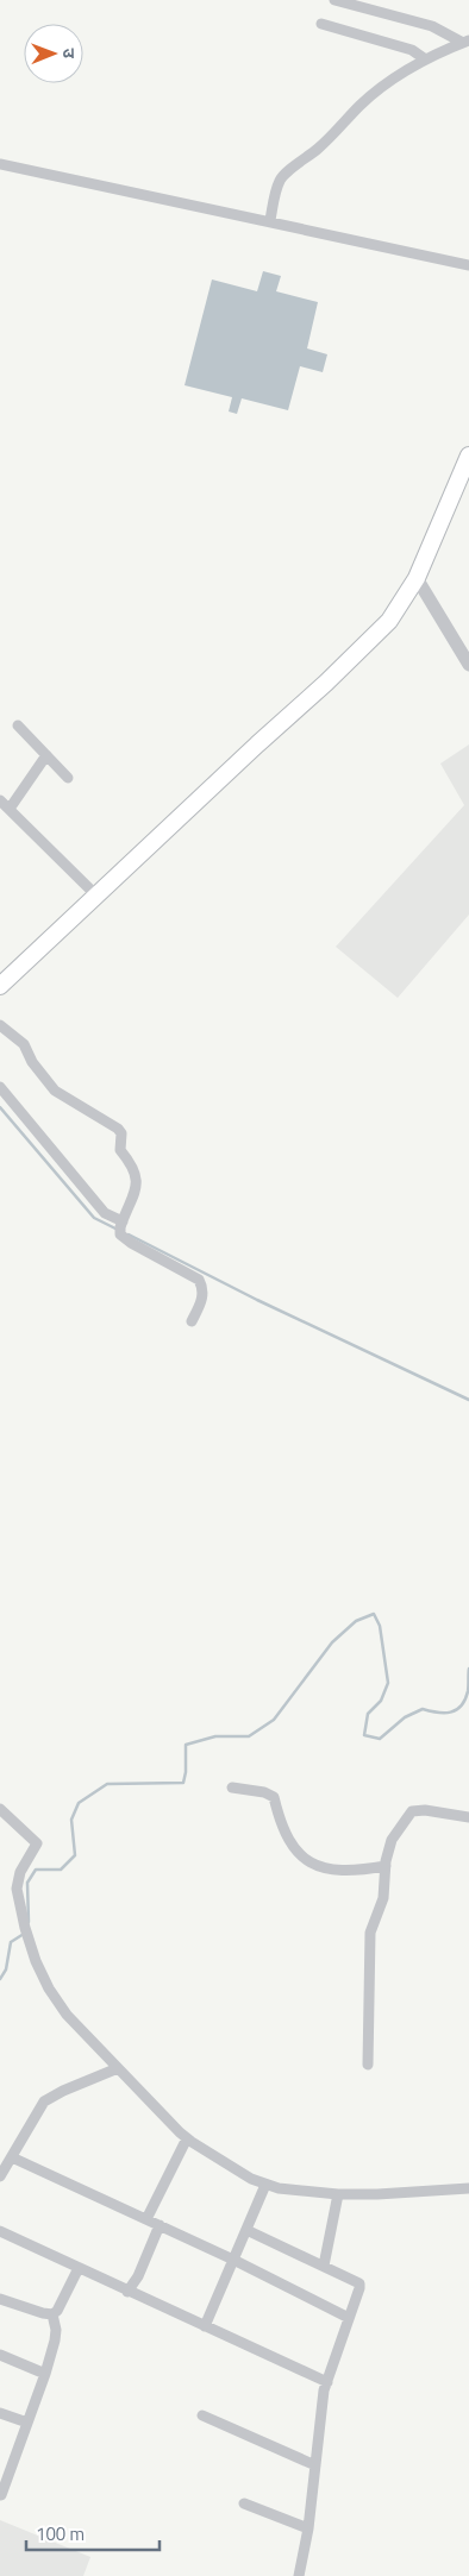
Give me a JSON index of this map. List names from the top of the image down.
{
  "scale_bar": "100 m",
  "north": "right"
}
